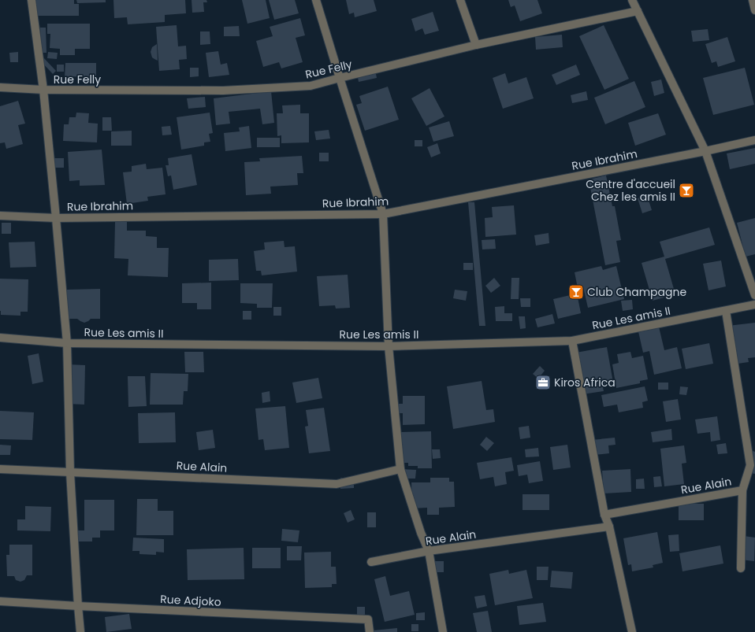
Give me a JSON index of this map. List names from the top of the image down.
{
  "streets": {
    "street": [
      "Rue Felly",
      "Rue Ibrahim",
      "Rue Les amis II",
      "Rue Alain",
      "Rue Adjoko"
    ]
  },
  "crossings": [
    ["Rue Les amis II", "Rue Alain"]
  ],
  "places": {
    "bar": ["Centre d'accueil Chez les amis II", "Club Champagne"],
    "office": ["Kiros Africa"]
  }
}
